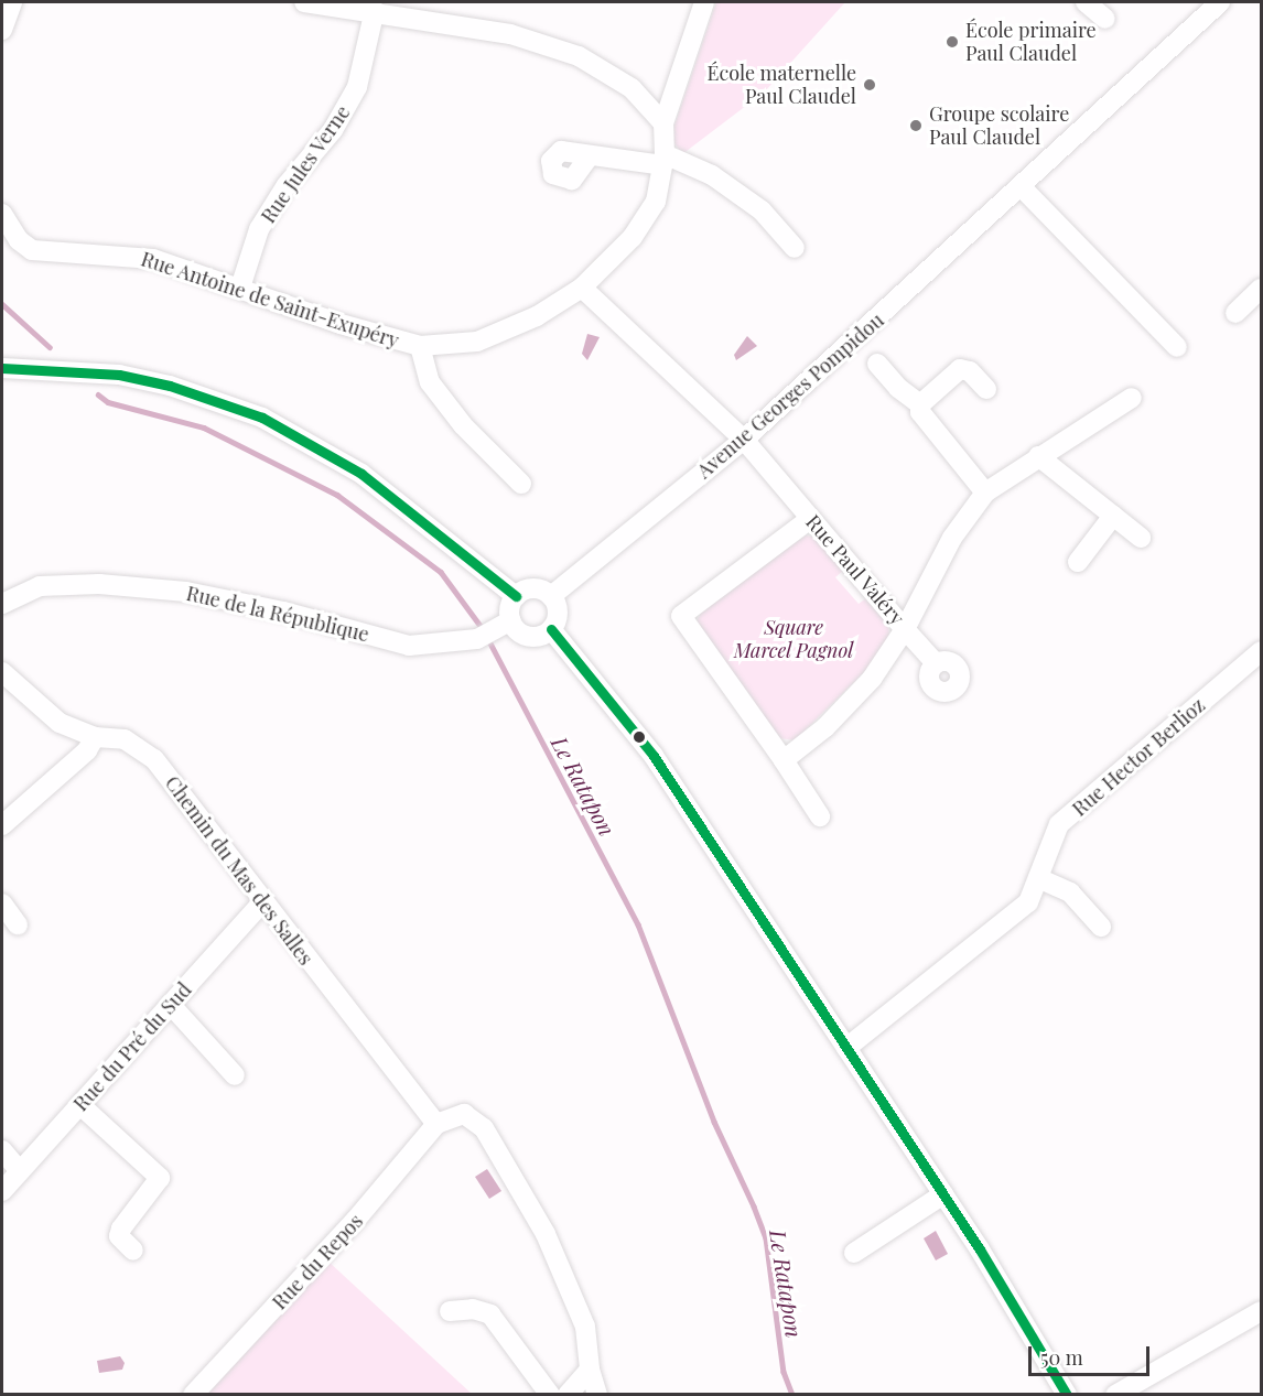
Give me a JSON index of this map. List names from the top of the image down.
{
  "streets": {
    "street": [
      "Rue Jules Verne",
      "Rue Antoine de Saint-Exupéry",
      "Avenue Georges Pompidou",
      "Rue Paul Valéry",
      "Rue de la République",
      "Rue Hector Berlioz",
      "Chemin du Mas des Salles",
      "Rue du Pré du Sud",
      "Rue du Repos"
    ]
  },
  "crossings": [
    ["Rue Jules Verne", "Rue Antoine de Saint-Exupéry"],
    ["Rue Antoine de Saint-Exupéry", "Rue Paul Valéry"],
    ["Avenue Georges Pompidou", "Rue Paul Valéry"],
    ["Avenue Georges Pompidou", "Rue de la République"],
    ["Chemin du Mas des Salles", "Rue du Pré du Sud"],
    ["Chemin du Mas des Salles", "Rue du Repos"]
  ],
  "water": ["Le Ratapon"],
  "parks": ["Square Marcel Pagnol"],
  "places": ["École primaire Paul Claudel", "École maternelle Paul Claudel", "Groupe scolaire Paul Claudel"],
  "scale_bar": "50 m"
}
